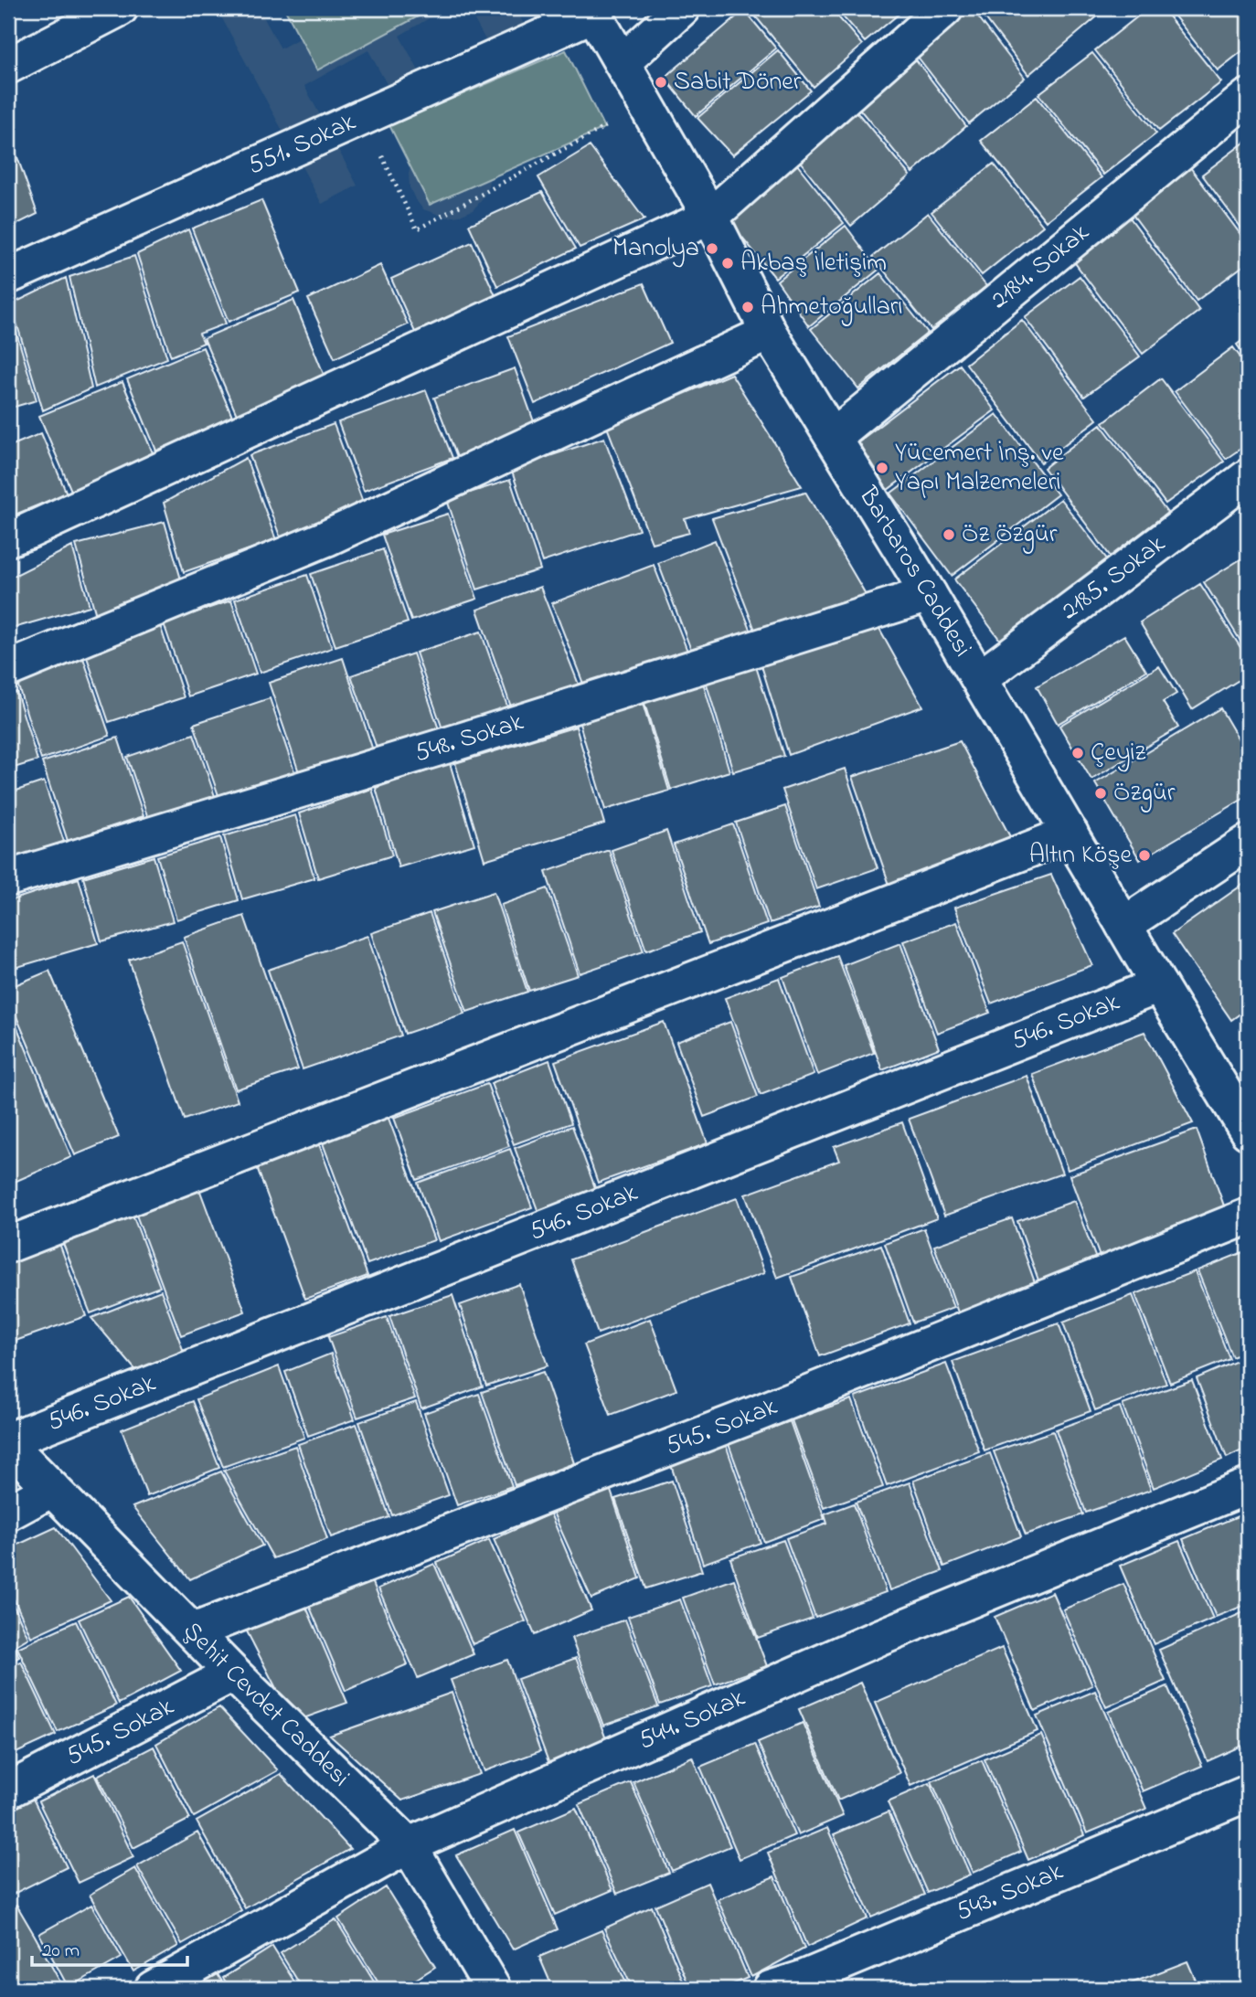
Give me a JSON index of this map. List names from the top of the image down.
{
  "streets": {
    "street": [
      "551. Sokak",
      "2184. Sokak",
      "Barbaros Caddesi",
      "2185. Sokak",
      "548. Sokak",
      "546. Sokak",
      "545. Sokak",
      "Şehit Cevdet Caddesi",
      "544. Sokak",
      "543. Sokak"
    ]
  },
  "crossings": [
    ["551. Sokak", "Barbaros Caddesi"],
    ["2184. Sokak", "Barbaros Caddesi"],
    ["Barbaros Caddesi", "2185. Sokak"],
    ["Barbaros Caddesi", "548. Sokak"],
    ["Barbaros Caddesi", "546. Sokak"],
    ["546. Sokak", "Şehit Cevdet Caddesi"],
    ["545. Sokak", "Şehit Cevdet Caddesi"],
    ["Şehit Cevdet Caddesi", "544. Sokak"]
  ],
  "places": [
    "Sabit Döner",
    "Manolya",
    "Akbaş İletişim",
    "Ahmetoğulları",
    "Yücemert İnş. ve Yapı Malzemeleri",
    "Öz Özgür",
    "Çeyiz",
    "Özgür",
    "Altın Köşe"
  ],
  "scale_bar": "20 m"
}
